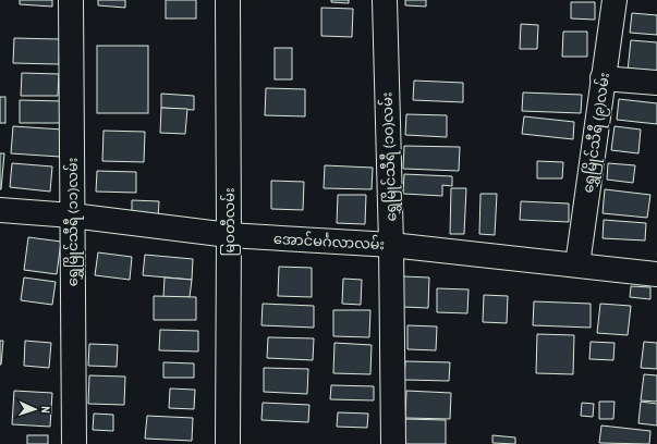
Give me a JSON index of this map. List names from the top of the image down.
{
  "streets": {
    "street": [
      "ရွှေမြိုင်သီရီ (၉)လမ်း",
      "ရွှေမြိုင်သီရီ (၁၀)လမ်း",
      "ရွှေမြိုင်သီရီ (၁၁)လမ်း",
      "မြဝတီလမ်း",
      "အောင်မင်္ဂလာလမ်း"
    ]
  },
  "crossings": [
    ["ရွှေမြိုင်သီရီ (၉)လမ်း", "အောင်မင်္ဂလာလမ်း"],
    ["ရွှေမြိုင်သီရီ (၁၀)လမ်း", "အောင်မင်္ဂလာလမ်း"],
    ["ရွှေမြိုင်သီရီ (၁၁)လမ်း", "အောင်မင်္ဂလာလမ်း"],
    ["မြဝတီလမ်း", "အောင်မင်္ဂလာလမ်း"]
  ],
  "north": "right"
}
